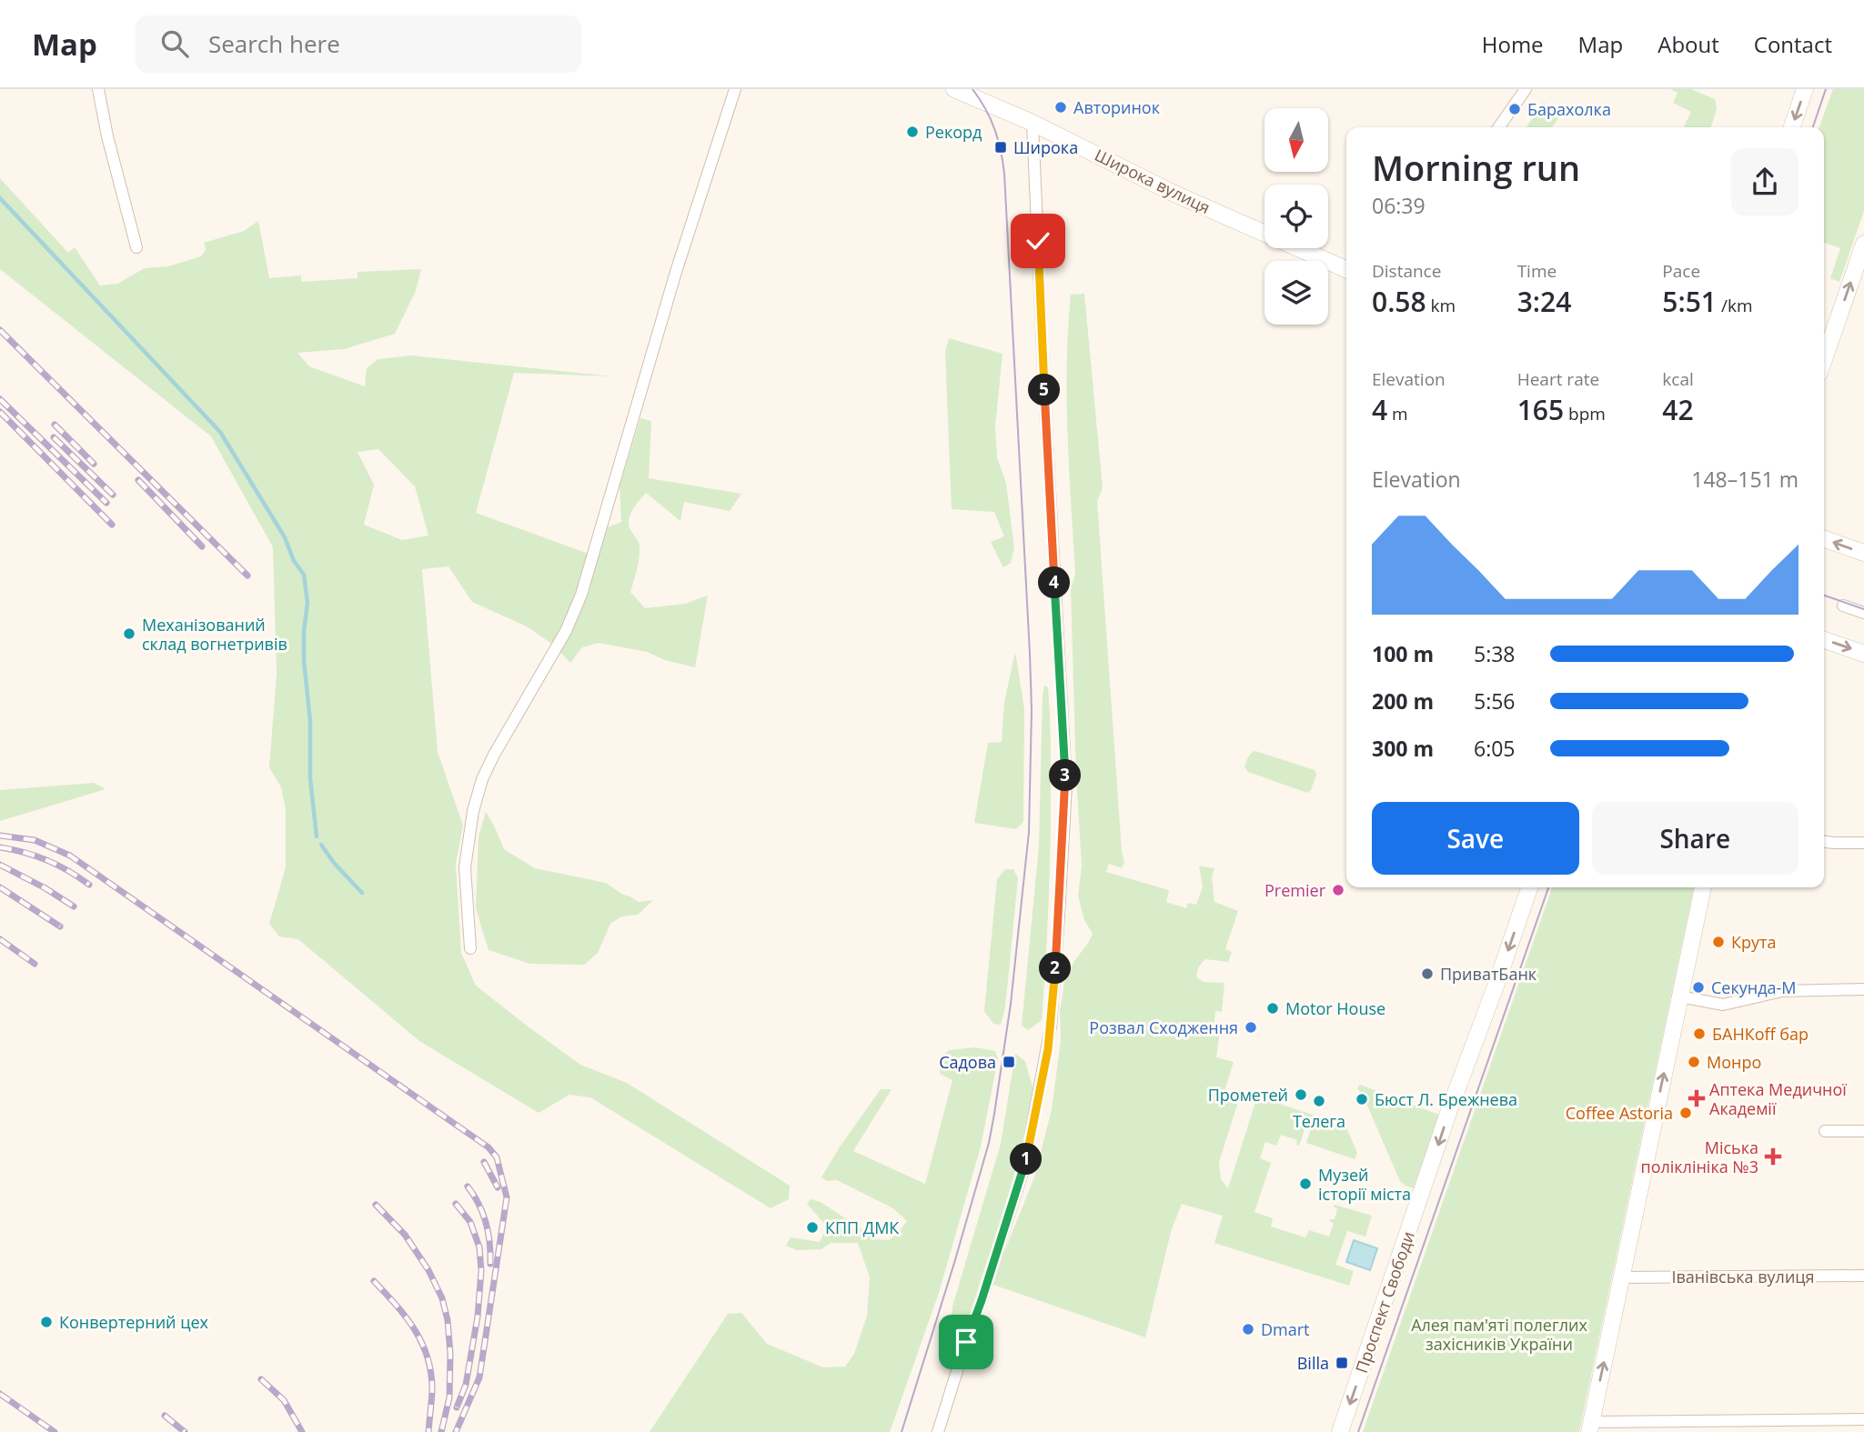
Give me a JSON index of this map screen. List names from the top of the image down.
{
  "streets": {
    "main road": ["Широка вулиця", "Проспект Свободи"],
    "street": ["Іванівська вулиця"]
  },
  "one_way": ["Проспект Свободи"],
  "parks": ["Алея пам'яті полеглих захісників України"],
  "places": {
    "other": [
      "Авторинок",
      "Барахолка",
      "Рекорд",
      "Механізований склад вогнетривів",
      "Premier",
      "Крута",
      "ПриватБанк",
      "Секунда-М",
      "Motor House",
      "Розвал Сходження",
      "БАНКoff бар",
      "Монро",
      "Прометей",
      "Бюст Л. Брежнева",
      "Телега",
      "Coffee Astoria",
      "Музей історії міста",
      "КПП ДМК",
      "Конвертерний цех",
      "Dmart"
    ],
    "transit": ["Широка", "Садова", "Billa"],
    "health": ["Аптека Медичної Академії", "Міська поліклініка №3"]
  },
  "north": "bottom",
  "page": {
    "header": "Map",
    "search": "Search here",
    "nav": [
      "Home",
      "Map",
      "About",
      "Contact"
    ],
    "heading": ["Morning run", "06:39"],
    "stats": [
      ["Distance", "0.58 km"],
      ["Time", "3:24"],
      ["Pace", "5:51 /km"],
      ["Elevation", "4 m"],
      ["Heart rate", "165 bpm"],
      ["kcal", "42"]
    ],
    "pins": [
      "5",
      "4",
      "3",
      "2",
      "1"
    ],
    "chart": ["Elevation", "148–151 m"],
    "list": [
      {
        "name": "100 m",
        "note": "5:38"
      },
      {
        "name": "200 m",
        "note": "5:56"
      },
      {
        "name": "300 m",
        "note": "6:05"
      }
    ],
    "buttons": ["Save", "Share"]
  }
}
